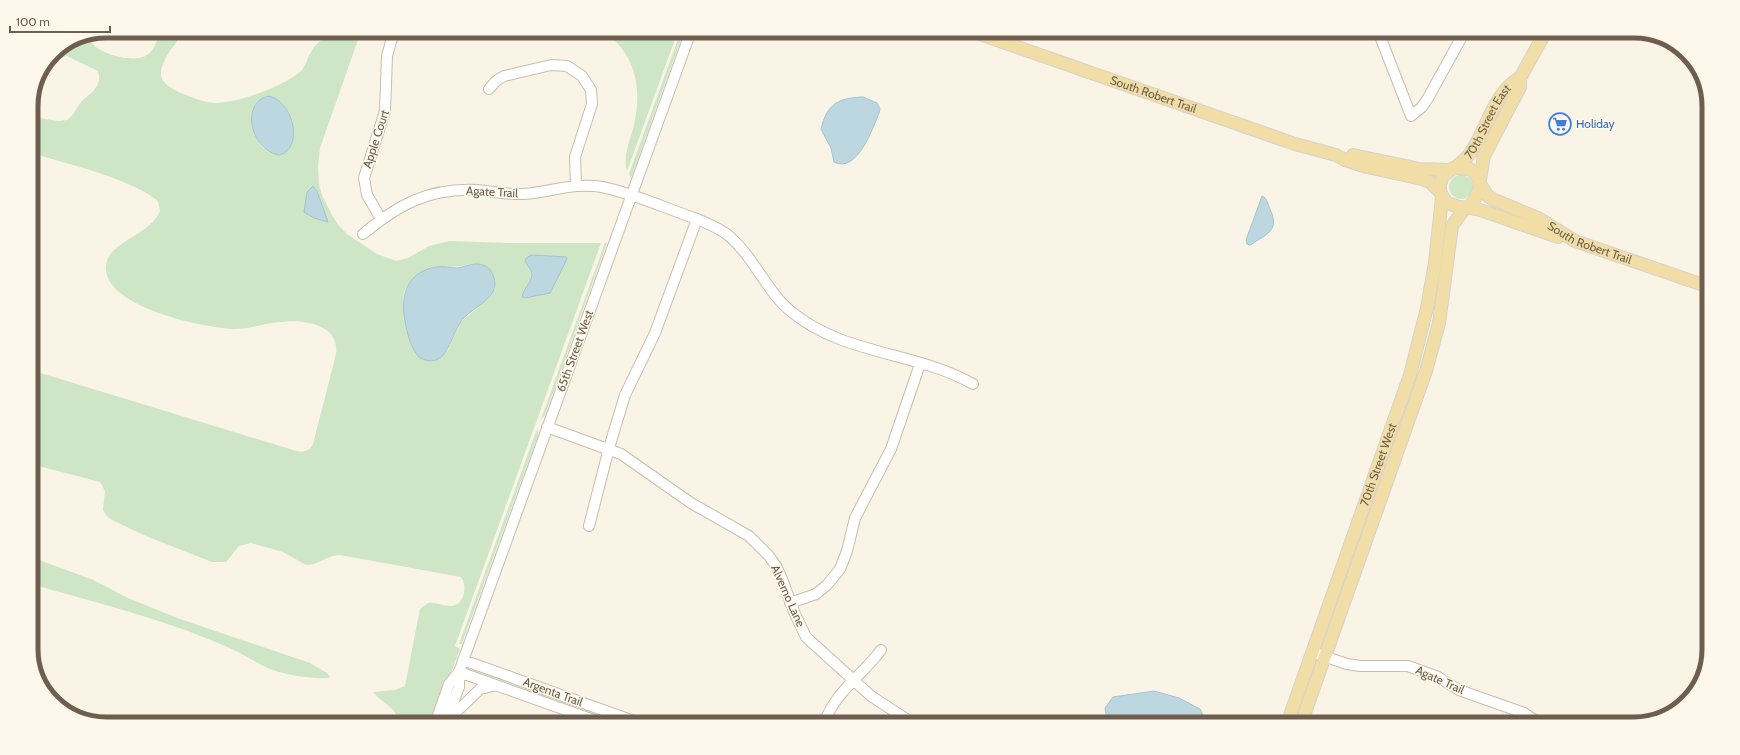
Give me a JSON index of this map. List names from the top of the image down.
{
  "streets": {
    "main road": ["South Robert Trail", "70th Street East", "70th Street West"],
    "street": [
      "Apple Court",
      "Agate Trail",
      "65th Street West",
      "Alverno Lane",
      "Argenta Trail"
    ]
  },
  "crossings": [
    ["South Robert Trail", "70th Street East"],
    ["South Robert Trail", "70th Street West"],
    ["70th Street East", "70th Street West"],
    ["Apple Court", "Agate Trail"],
    ["Agate Trail", "65th Street West"],
    ["Agate Trail", "70th Street West"],
    ["65th Street West", "Alverno Lane"],
    ["65th Street West", "Argenta Trail"]
  ],
  "places": {
    "supermarket": ["Holiday"]
  },
  "scale_bar": "100 m"
}
